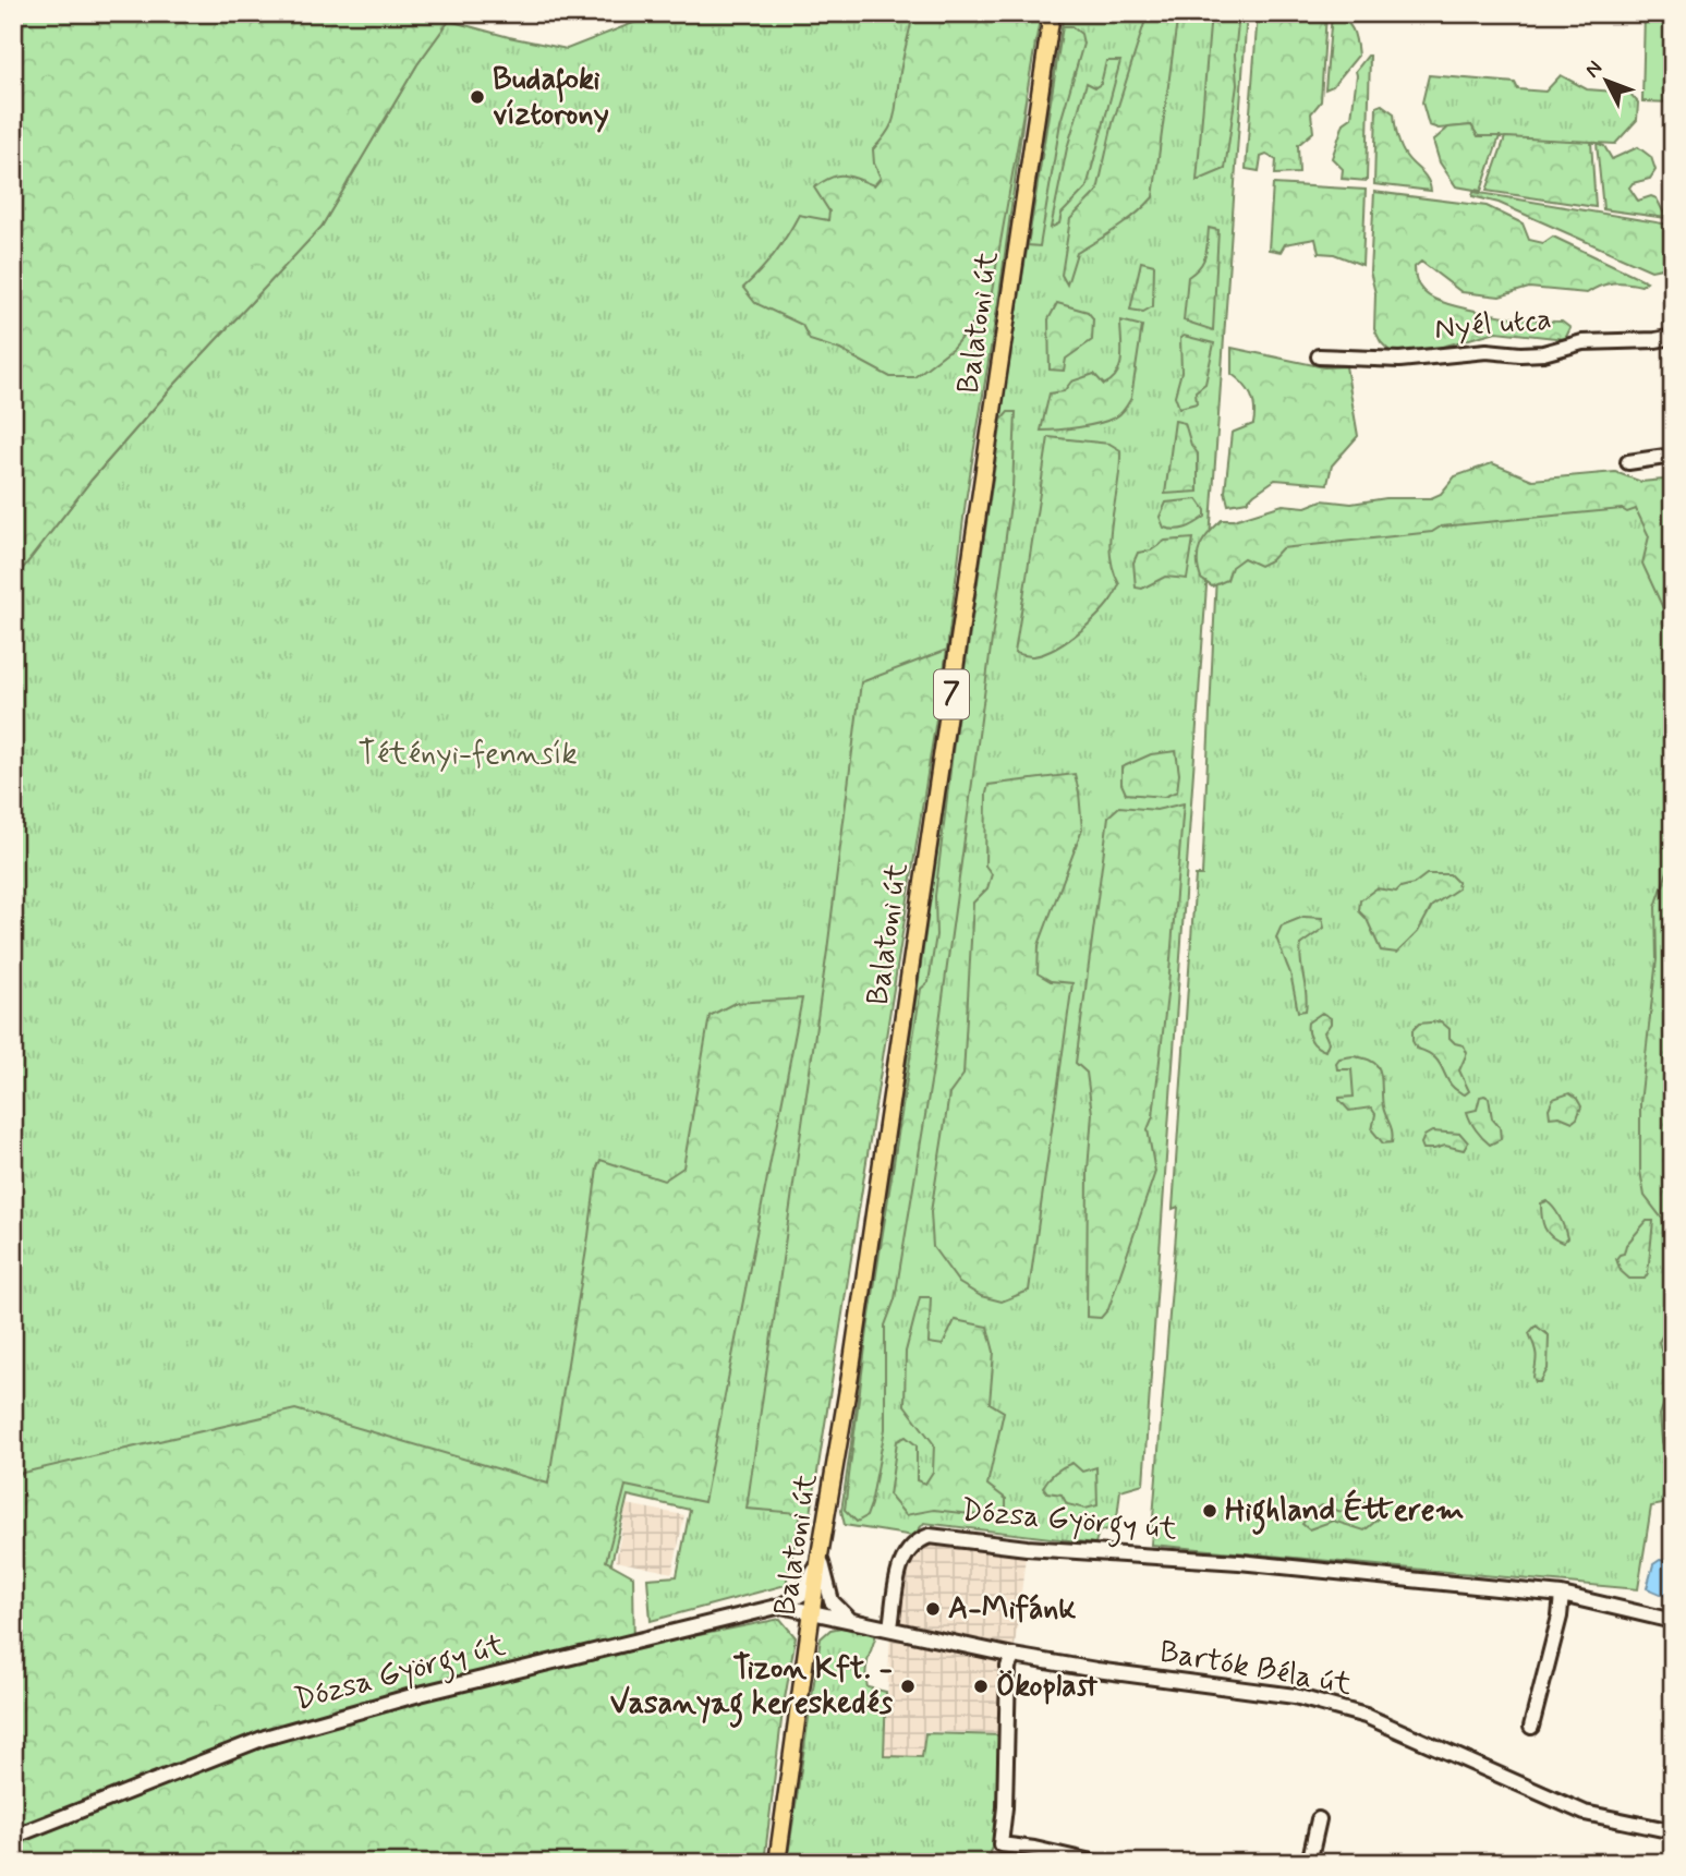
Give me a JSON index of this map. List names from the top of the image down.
{
  "streets": {
    "main road": ["Balatoni út", "7"],
    "street": ["Nyél utca", "Dózsa György út", "Bartók Béla út"]
  },
  "crossings": [
    ["Balatoni út", "Dózsa György út"],
    ["Balatoni út", "Bartók Béla út"],
    ["Dózsa György út", "Bartók Béla út"]
  ],
  "parks": ["Tétényi-fennsík"],
  "places": [
    "Budafoki víztorony",
    "Highland Étterem",
    "A-Mifánk",
    "Tizon Kft. - Vasanyag kereskedés",
    "Ökoplast"
  ],
  "north": "top left"
}
